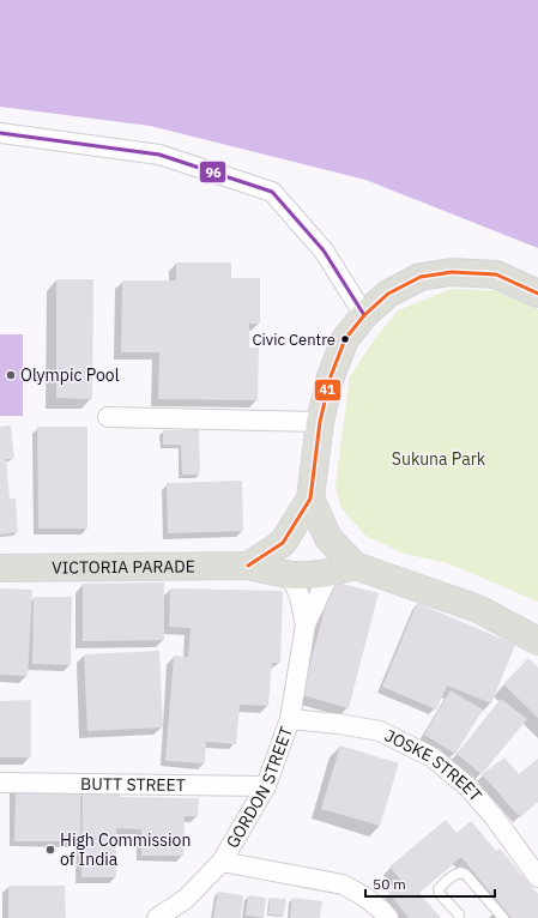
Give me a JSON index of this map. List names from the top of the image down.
{
  "streets": {
    "highway": ["VICTORIA PARADE"],
    "street": ["JOSKE STREET", "BUTT STREET", "GORDON STREET"]
  },
  "crossings": [
    ["VICTORIA PARADE", "GORDON STREET"],
    ["JOSKE STREET", "GORDON STREET"],
    ["BUTT STREET", "GORDON STREET"]
  ],
  "parks": ["Sukuna Park"],
  "places": ["Civic Centre", "Olympic Pool", "High Commission of India"],
  "lines": ["transit line 96", "transit line 41"],
  "scale_bar": "50 m"
}
